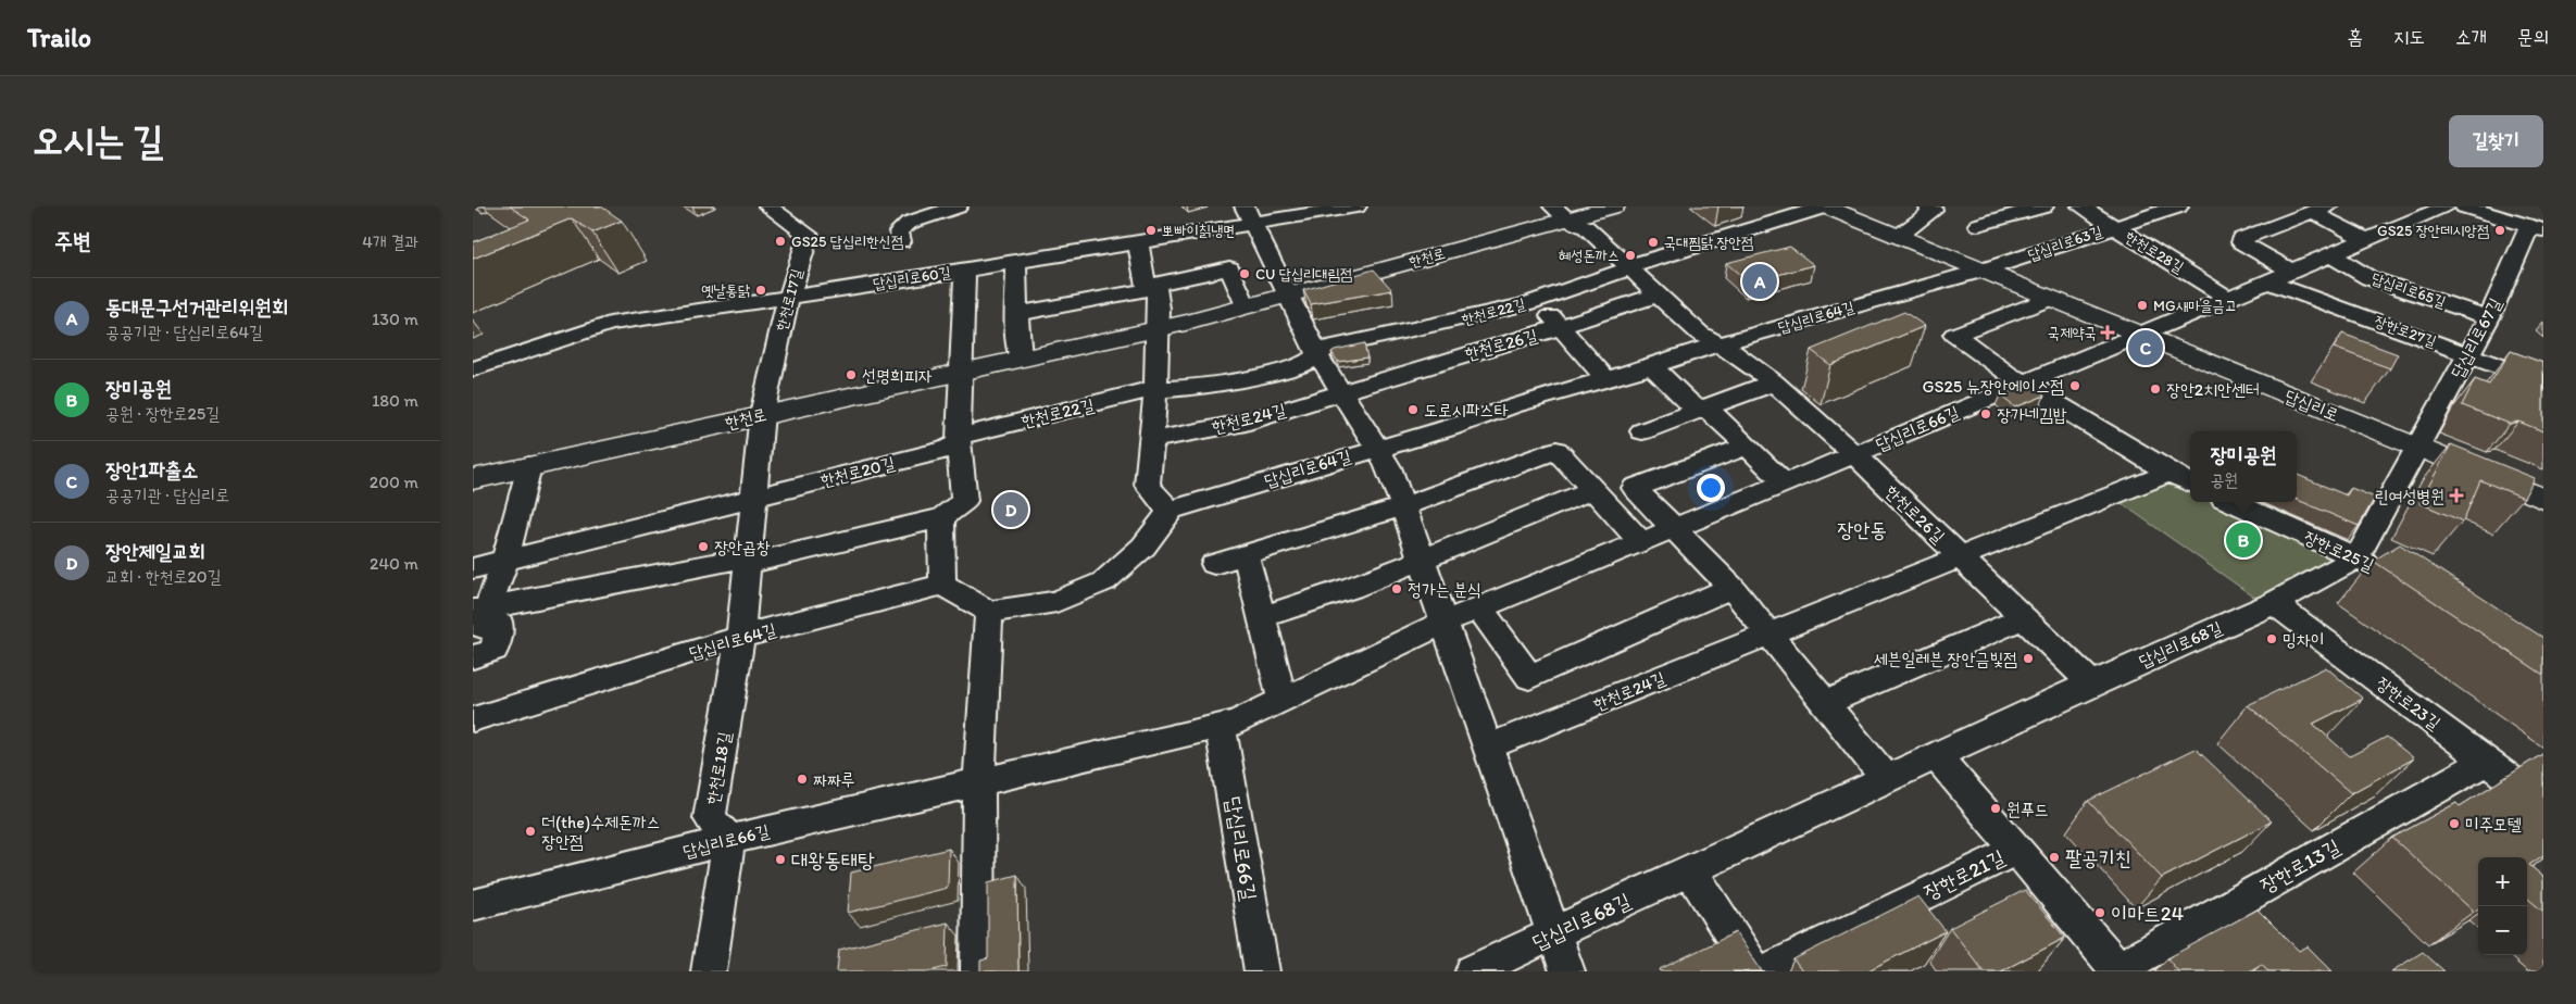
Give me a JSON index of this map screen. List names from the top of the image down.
{
  "streets": {
    "main road": ["한천로", "답십리로"],
    "street": [
      "답십리로63길",
      "한천로28길",
      "답십리로60길",
      "답십리로65길",
      "한천로17길",
      "한천로22길",
      "답십리로64길",
      "장한로27길",
      "답십리로67길",
      "한천로26길",
      "한천로24길",
      "답십리로66길",
      "한천로20길",
      "장한로25길",
      "답십리로68길",
      "장한로23길",
      "한천로18길",
      "장한로13길",
      "장한로21길"
    ]
  },
  "crossings": [
    ["답십리로63길", "한천로28길"],
    ["답십리로63길", "답십리로64길"],
    ["답십리로63길", "답십리로"],
    ["한천로", "한천로17길"],
    ["한천로", "한천로26길"],
    ["한천로", "한천로18길"],
    ["답십리로60길", "한천로17길"],
    ["답십리로65길", "답십리로67길"],
    ["한천로17길", "한천로18길"],
    ["한천로22길", "한천로26길"],
    ["한천로22길", "답십리로"],
    ["한천로22길", "한천로20길"],
    ["답십리로64길", "한천로26길"],
    ["답십리로64길", "답십리로"],
    ["답십리로64길", "한천로18길"],
    ["장한로27길", "답십리로67길"],
    ["답십리로67길", "답십리로"],
    ["한천로26길", "한천로24길"],
    ["한천로26길", "답십리로66길"],
    ["한천로26길", "답십리로68길"],
    ["답십리로", "답십리로66길"],
    ["답십리로66길", "한천로18길"],
    ["한천로20길", "한천로18길"],
    ["장한로25길", "답십리로68길"],
    ["답십리로68길", "장한로23길"],
    ["답십리로68길", "장한로21길"],
    ["장한로23길", "장한로13길"],
    ["장한로13길", "장한로21길"]
  ],
  "districts": ["장안동"],
  "places": {
    "other": [
      "뽀빠이칡냉면",
      "GS25 장안데시앙점",
      "GS25 답십리한신점",
      "국대찜닭 장안점",
      "혜성돈까스",
      "CU 답십리대림점",
      "옛날통닭",
      "MG새마을금고",
      "선명희피자",
      "GS25 뉴장안에이스점",
      "장안2치안센터",
      "도로시파스타",
      "장가네김밥",
      "장안곱창",
      "정가는 분식",
      "밍차이",
      "세븐일레븐 장안금빛점",
      "짜짜루",
      "원푸드",
      "미주모텔",
      "더(the)수제돈까스 장안점",
      "팔공키친",
      "대왕동태탕",
      "이마트24"
    ],
    "health": ["국제약국", "린여성병원"]
  },
  "page": {
    "header": "Trailo",
    "nav": [
      "홈",
      "지도",
      "소개",
      "문의"
    ],
    "buttons": "길찾기",
    "title": "오시는 길",
    "heading": ["주변", "4개 결과"],
    "pins": [
      "A",
      "C",
      "D",
      "B"
    ],
    "list": [
      {
        "mark": "A",
        "name": "동대문구선거관리위원회",
        "note": "공공기관 · 답십리로64길",
        "value": "130 m"
      },
      {
        "mark": "B",
        "name": "장미공원",
        "note": "공원 · 장한로25길",
        "value": "180 m"
      },
      {
        "mark": "C",
        "name": "장안1파출소",
        "note": "공공기관 · 답십리로",
        "value": "200 m"
      },
      {
        "mark": "D",
        "name": "장안제일교회",
        "note": "교회 · 한천로20길",
        "value": "240 m"
      }
    ],
    "popup": ["장미공원", "공원"],
    "map_buttons": ["+", "−"]
  }
}
